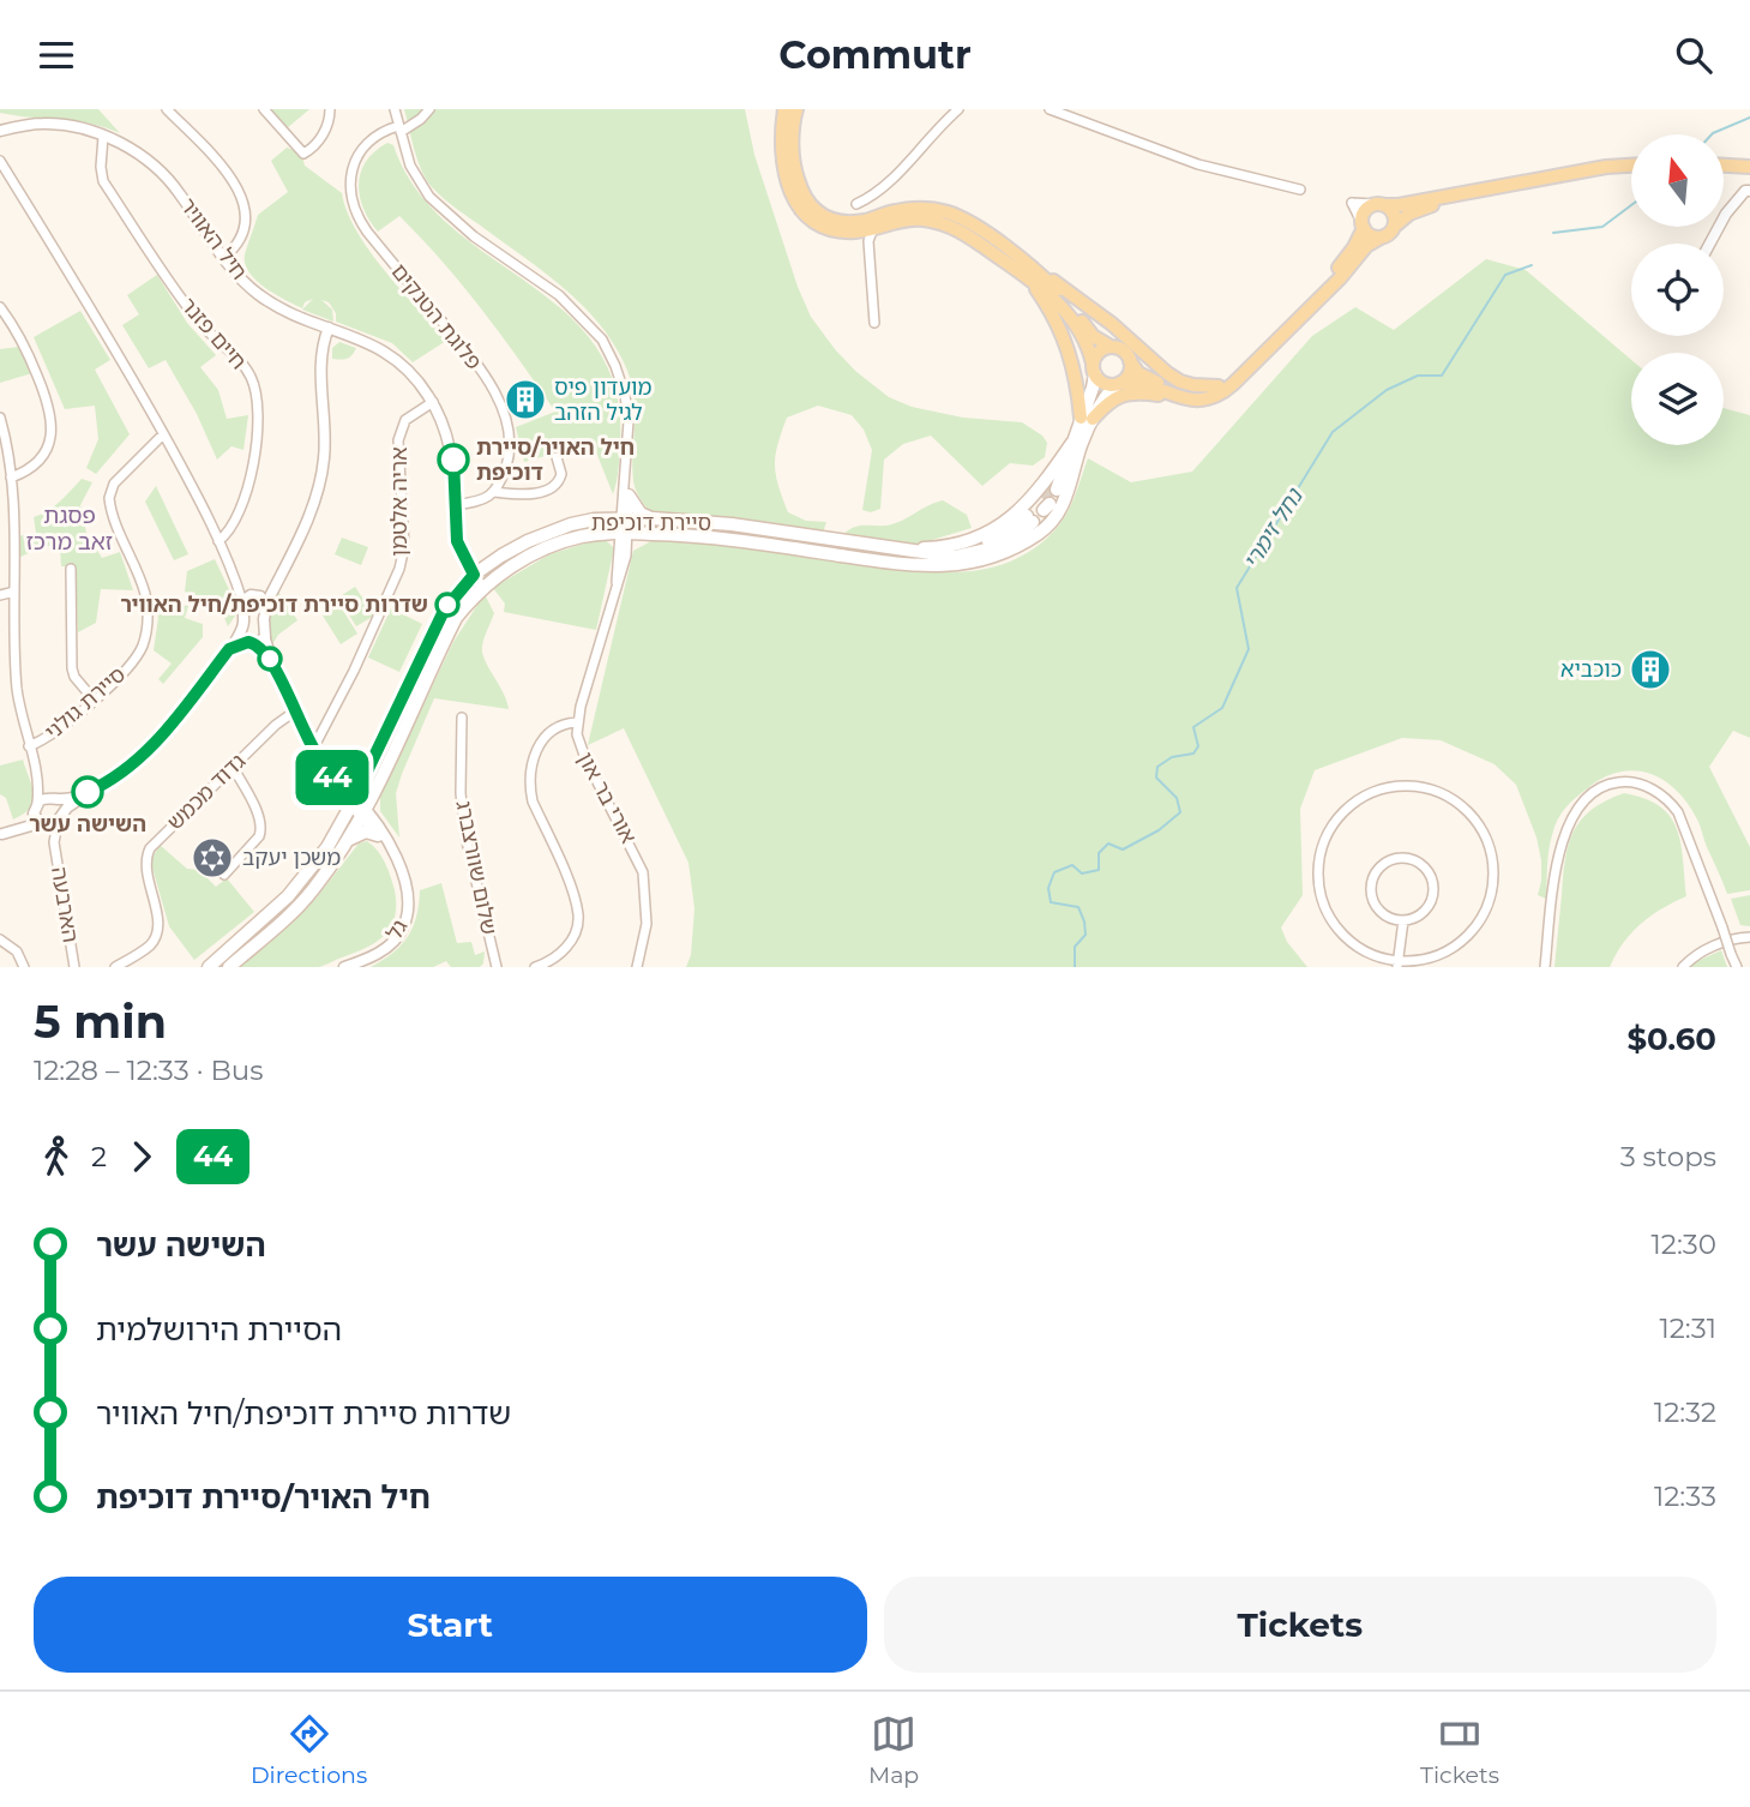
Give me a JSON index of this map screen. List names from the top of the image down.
{
  "streets": {
    "main road": ["סיירת דוכיפת"],
    "street": [
      "חיל האוויר",
      "פלוגת הטנקים",
      "חיים פזנר",
      "אריה אלטמן",
      "סיירת גולני",
      "גדוד מכמש",
      "אורי בר און",
      "שלום שוורצברג",
      "הארבעה",
      "גל"
    ]
  },
  "crossings": [
    ["חיל האוויר", "חיים פזנר"],
    ["חיל האוויר", "אריה אלטמן"],
    ["חיל האוויר", "סיירת דוכיפת"],
    ["סיירת דוכיפת", "אורי בר און"],
    ["סיירת דוכיפת", "גל"],
    ["סיירת גולני", "הארבעה"]
  ],
  "districts": ["פסגת זאב מרכז"],
  "water": ["נחל זימרי"],
  "places": {
    "building": ["מועדון פיס לגיל הזהב", "כוכביא"],
    "other": ["חיל האויר/סיירת דוכיפת", "שדרות סיירת דוכיפת/חיל האוויר", "השישה עשר"],
    "synagogue": ["משכן יעקב"]
  },
  "lines": ["bus line 44"],
  "north": "top",
  "page": {
    "header": "Commutr",
    "on_map": "44",
    "heading": ["5 min", "12:28 – 12:33 · Bus", "$0.60"],
    "legs": ["2", "44", "3 stops"],
    "list": [
      {
        "name": "השישה עשר",
        "value": "12:30"
      },
      {
        "name": "הסיירת הירושלמית",
        "value": "12:31"
      },
      {
        "name": "שדרות סיירת דוכיפת/חיל האוויר",
        "value": "12:32"
      },
      {
        "name": "חיל האויר/סיירת דוכיפת",
        "value": "12:33"
      }
    ],
    "buttons": ["Start", "Tickets"],
    "tabs": ["Directions", "Map", "Tickets"]
  }
}
